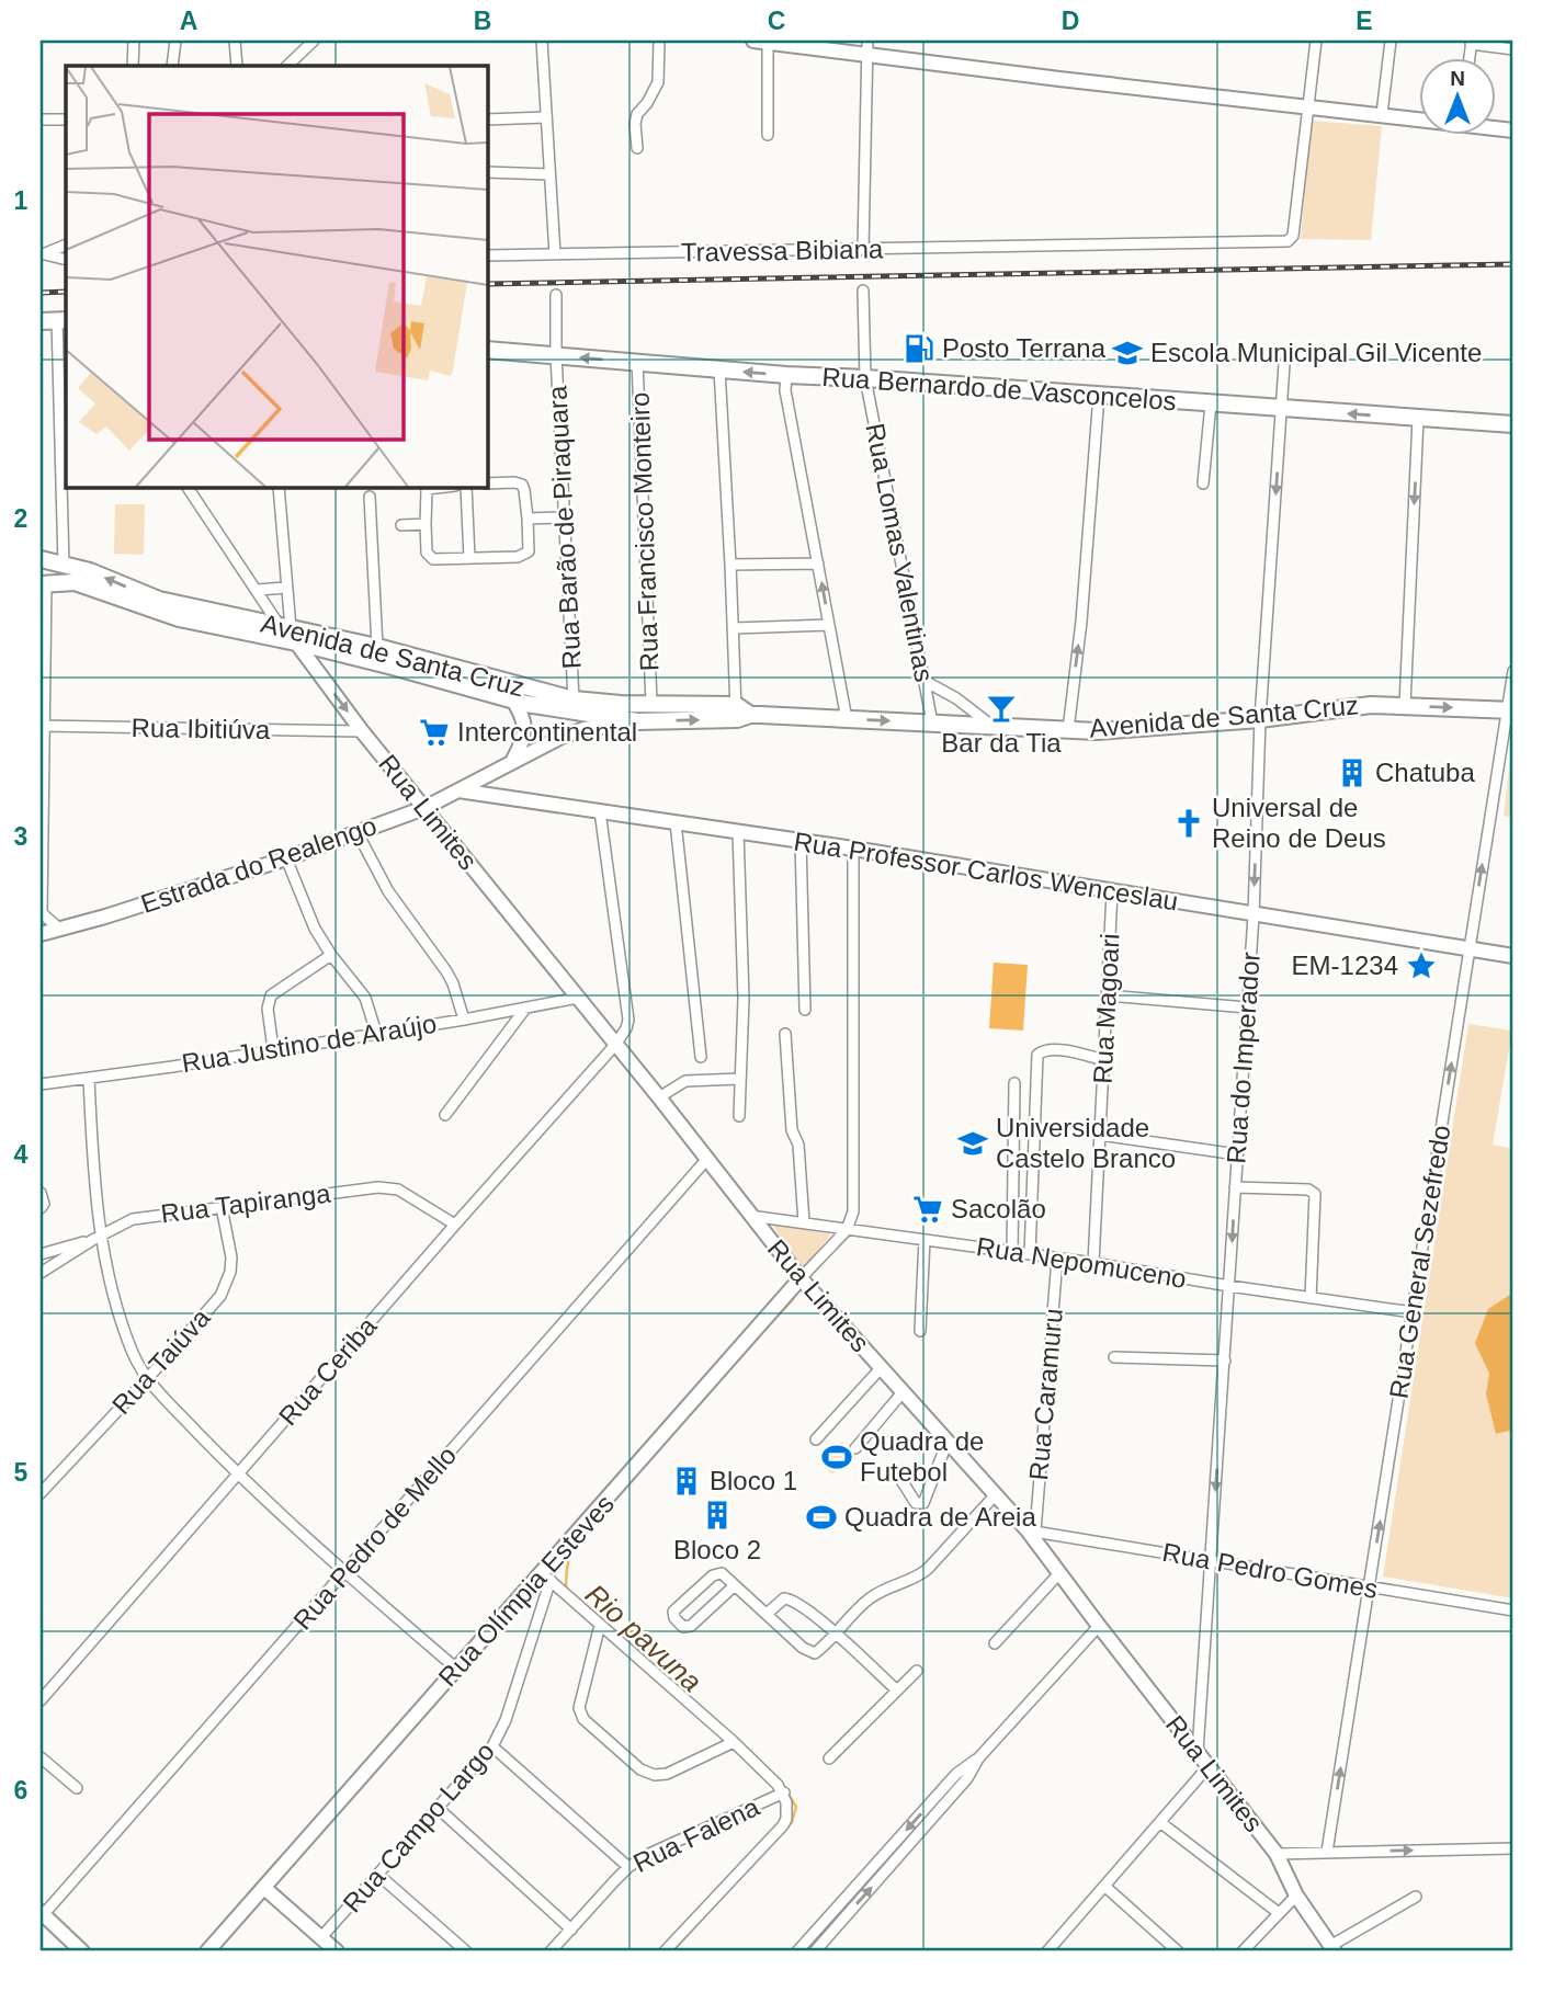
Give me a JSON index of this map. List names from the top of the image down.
{
  "streets": {
    "main road": ["Rua Bernardo de Vasconcelos", "Avenida de Santa Cruz"],
    "street": [
      "Travessa Bibiana",
      "Rua Barão de Piraquara",
      "Rua Francisco Monteiro",
      "Rua Lomas Valentinas",
      "Rua Ibitiúva",
      "Rua Limites",
      "Estrada do Realengo",
      "Rua Professor Carlos Wenceslau",
      "Rua Magoari",
      "Rua Justino de Araújo",
      "Rua do Imperador",
      "Rua Tapiranga",
      "Rua General Sezefredo",
      "Rua Nepomuceno",
      "Rua Taiúva",
      "Rua Ceriba",
      "Rua Caramuru",
      "Rua Pedro de Mello",
      "Rua Pedro Gomes",
      "Rua Olímpia Esteves",
      "Rua Campo Largo",
      "Rua Falena"
    ]
  },
  "crossings": [
    ["Rua Bernardo de Vasconcelos", "Rua Barão de Piraquara"],
    ["Rua Bernardo de Vasconcelos", "Rua Francisco Monteiro"],
    ["Rua Bernardo de Vasconcelos", "Rua Lomas Valentinas"],
    ["Rua Bernardo de Vasconcelos", "Rua do Imperador"],
    ["Rua Barão de Piraquara", "Avenida de Santa Cruz"],
    ["Rua Francisco Monteiro", "Avenida de Santa Cruz"],
    ["Rua Lomas Valentinas", "Avenida de Santa Cruz"],
    ["Avenida de Santa Cruz", "Rua Limites"],
    ["Avenida de Santa Cruz", "Estrada do Realengo"],
    ["Avenida de Santa Cruz", "Rua do Imperador"],
    ["Avenida de Santa Cruz", "Rua General Sezefredo"],
    ["Rua Ibitiúva", "Rua Limites"],
    ["Rua Limites", "Estrada do Realengo"],
    ["Rua Limites", "Rua Justino de Araújo"],
    ["Rua Limites", "Rua do Imperador"],
    ["Rua Limites", "Rua Nepomuceno"],
    ["Rua Limites", "Rua Ceriba"],
    ["Rua Limites", "Rua Caramuru"],
    ["Rua Limites", "Rua Pedro de Mello"],
    ["Rua Limites", "Rua Pedro Gomes"],
    ["Rua Limites", "Rua Olímpia Esteves"],
    ["Estrada do Realengo", "Rua Professor Carlos Wenceslau"],
    ["Rua Professor Carlos Wenceslau", "Rua Magoari"],
    ["Rua Professor Carlos Wenceslau", "Rua do Imperador"],
    ["Rua Professor Carlos Wenceslau", "Rua General Sezefredo"],
    ["Rua Magoari", "Rua Nepomuceno"],
    ["Rua do Imperador", "Rua Nepomuceno"],
    ["Rua do Imperador", "Rua Pedro Gomes"],
    ["Rua Tapiranga", "Rua Taiúva"],
    ["Rua Tapiranga", "Rua Ceriba"],
    ["Rua General Sezefredo", "Rua Nepomuceno"],
    ["Rua General Sezefredo", "Rua Pedro Gomes"],
    ["Rua Nepomuceno", "Rua Caramuru"],
    ["Rua Nepomuceno", "Rua Olímpia Esteves"],
    ["Rua Caramuru", "Rua Pedro Gomes"],
    ["Rua Olímpia Esteves", "Rua Campo Largo"]
  ],
  "one_way": ["Rua do Imperador", "Rua General Sezefredo"],
  "water": ["Rio pavuna"],
  "places": {
    "fuel station": ["Posto Terrana"],
    "school or university": ["Escola Municipal Gil Vicente", "Universidade Castelo Branco"],
    "bar": ["Bar da Tia"],
    "supermarket": ["Intercontinental", "Sacolão"],
    "building": ["Chatuba", "Bloco 1", "Bloco 2"],
    "church": ["Universal de Reino de Deus"],
    "place": ["EM-1234"],
    "sports": ["Quadra de Futebol", "Quadra de Areia"]
  },
  "north": "top",
  "grid": {
    "columns": [
      "A",
      "B",
      "C",
      "D",
      "E"
    ],
    "rows": [
      "1",
      "2",
      "3",
      "4",
      "5",
      "6"
    ]
  }
}
